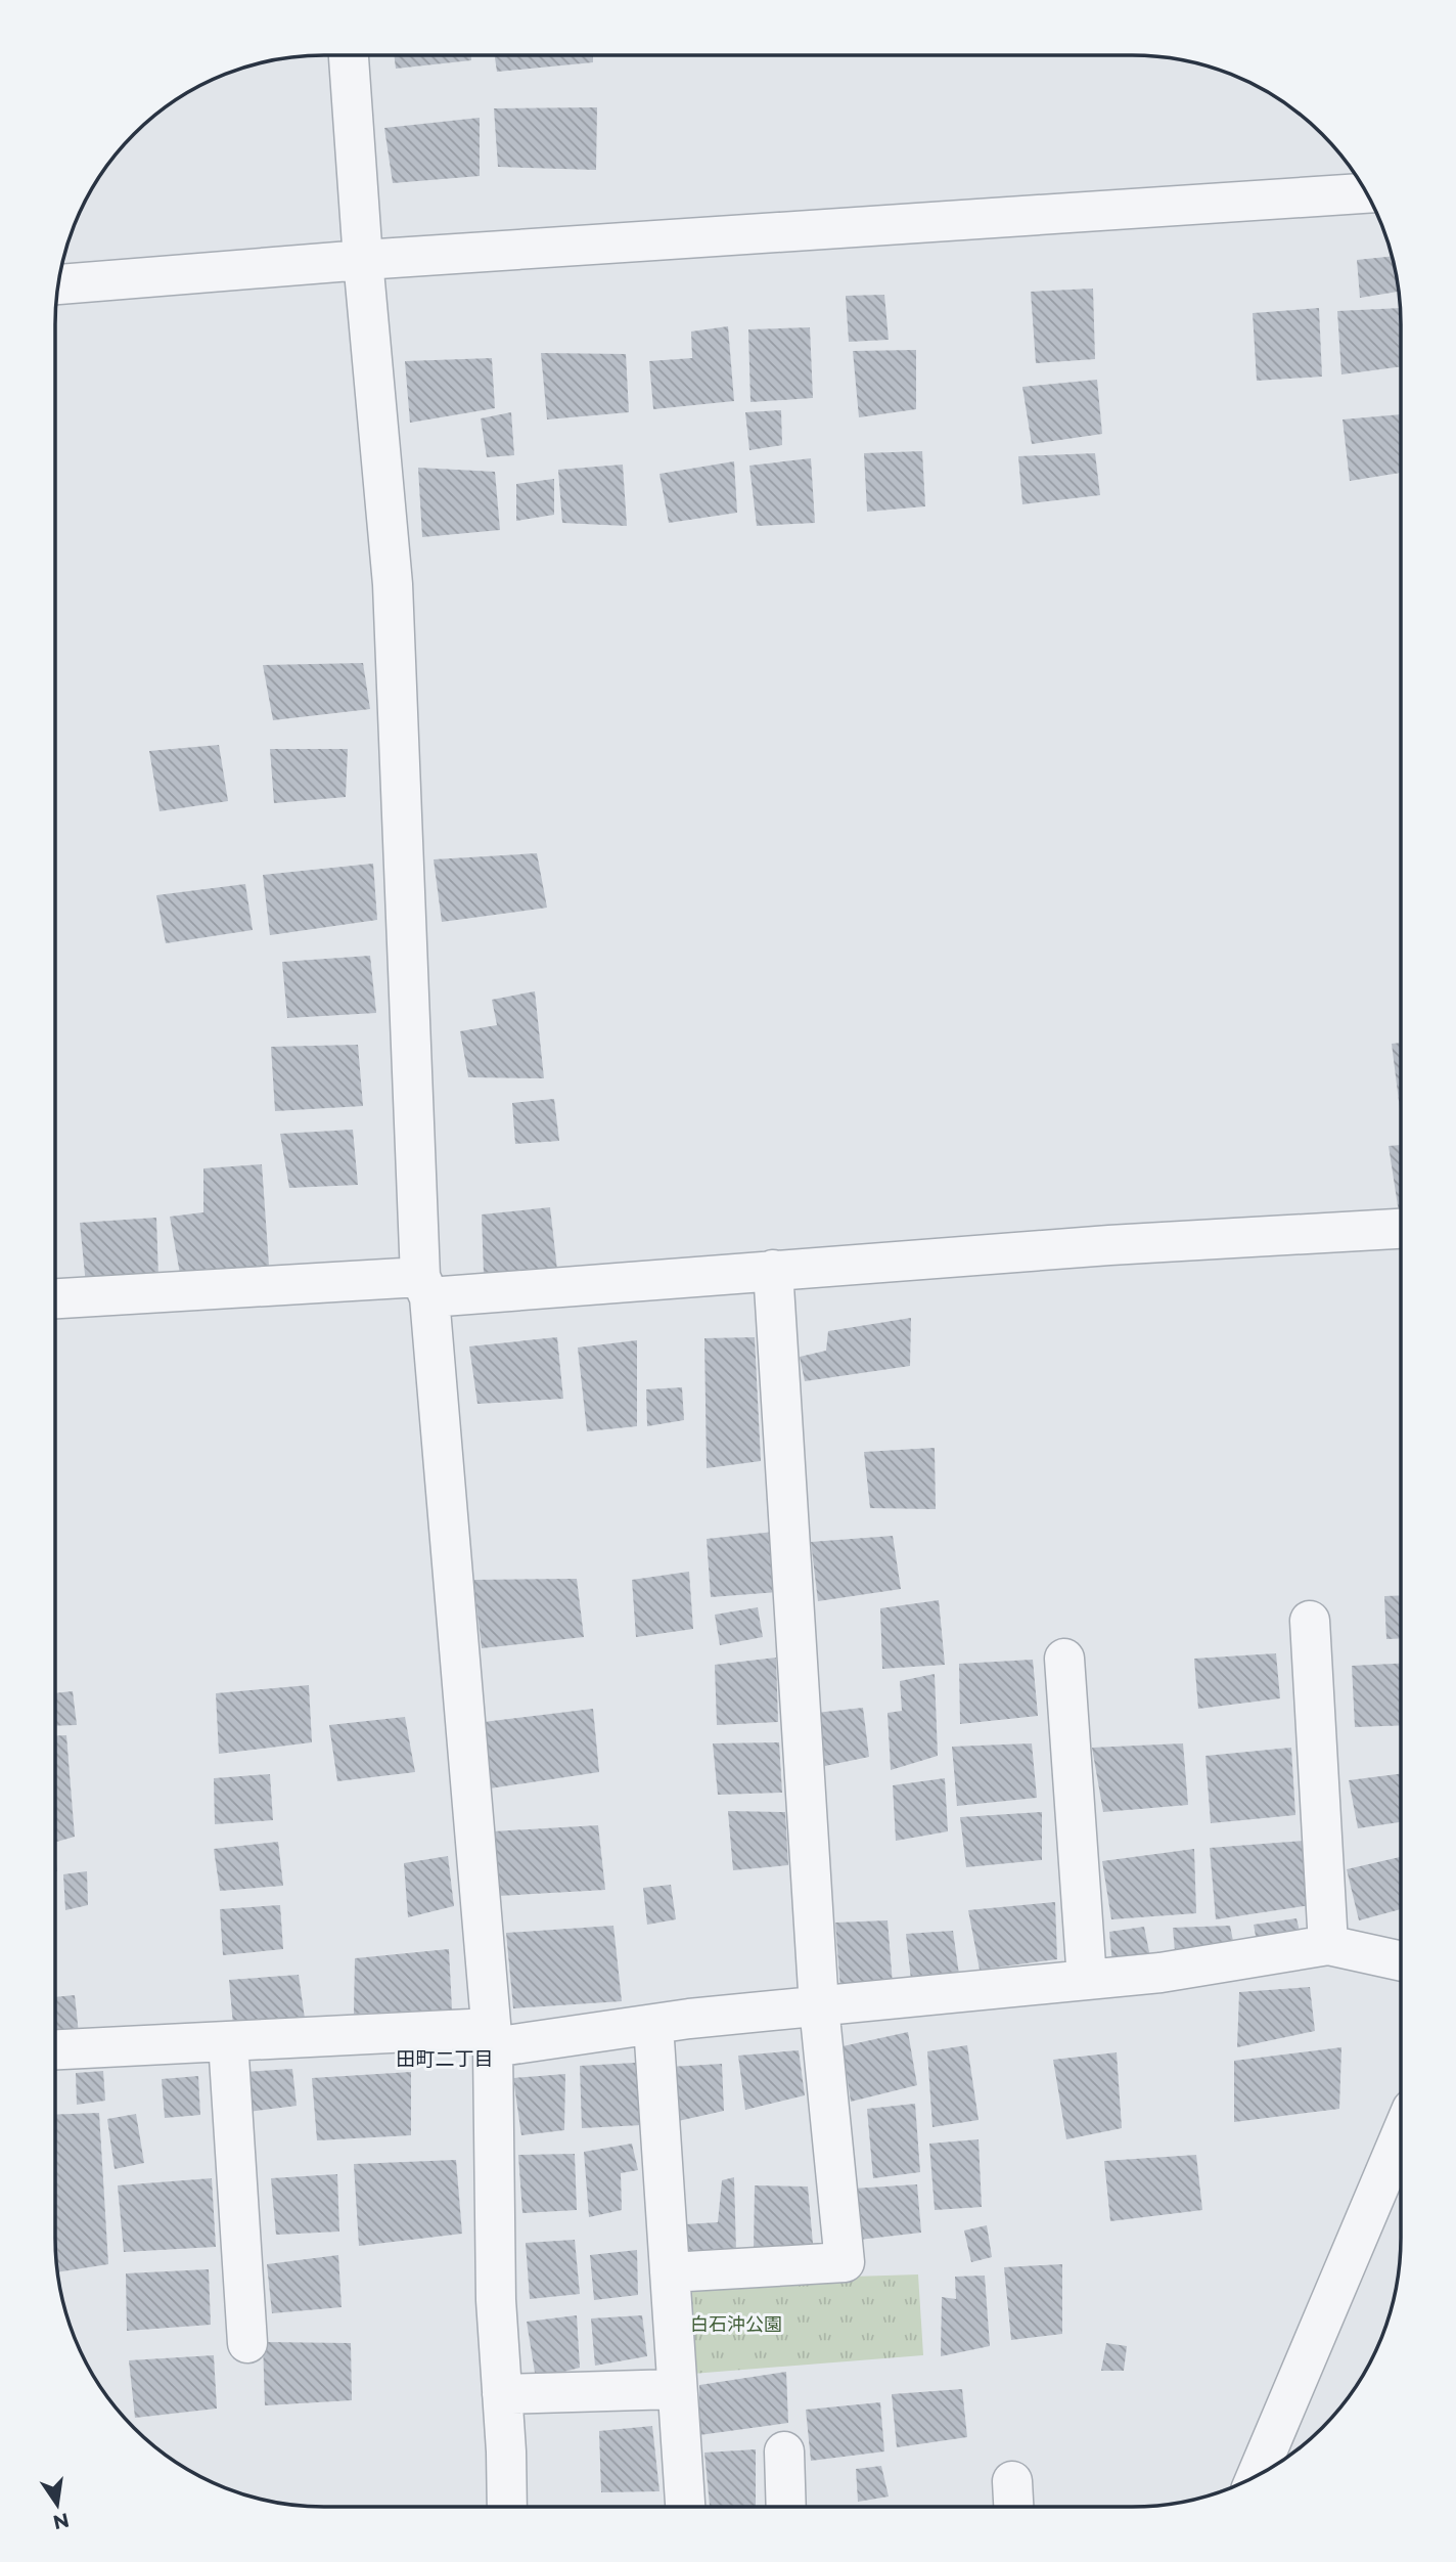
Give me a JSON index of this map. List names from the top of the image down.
{
  "districts": ["田町二丁目"],
  "parks": ["白石沖公園"],
  "north": "bottom"
}
